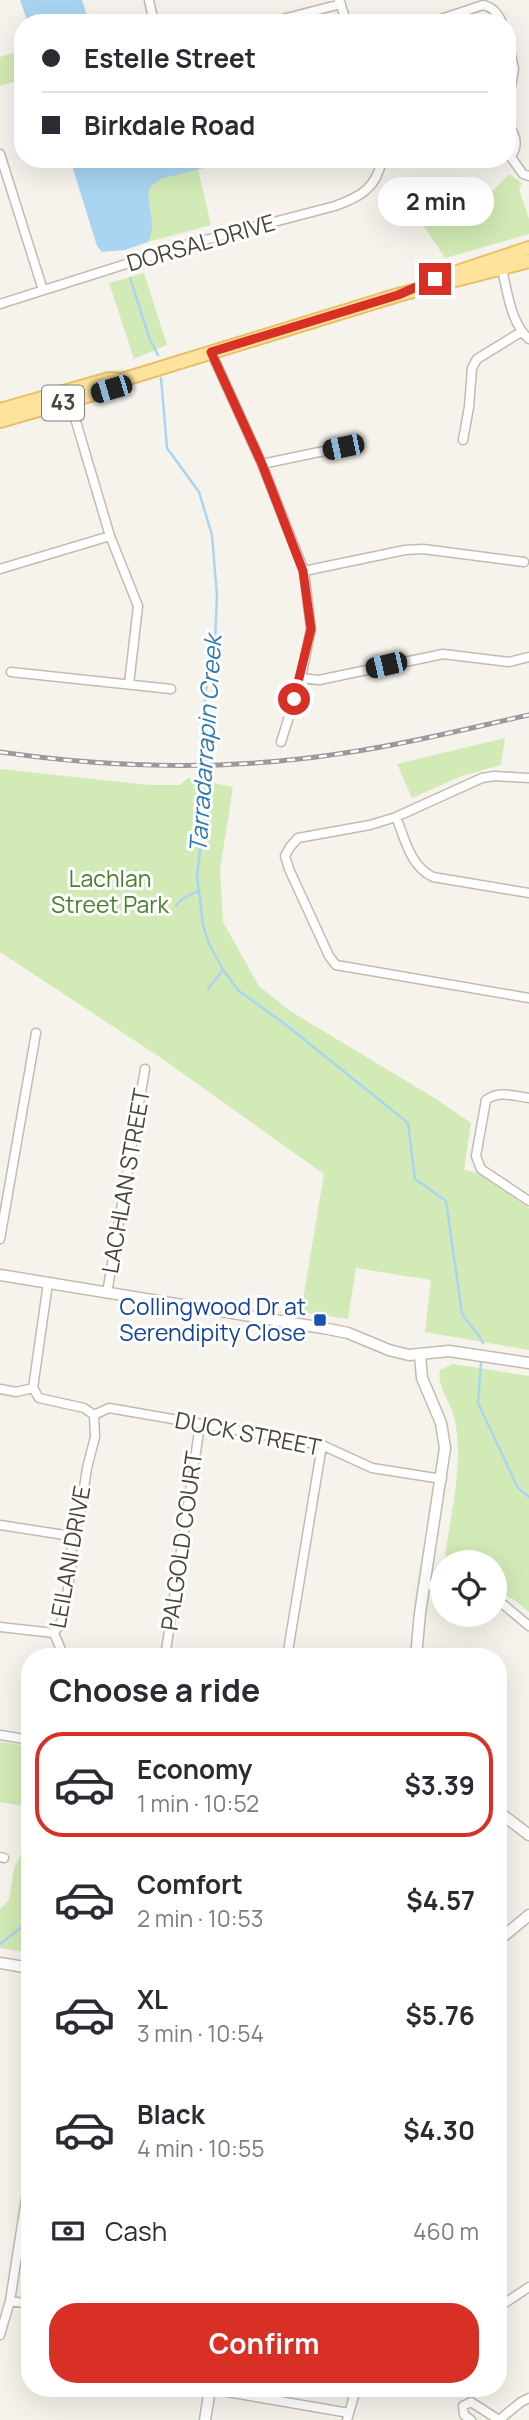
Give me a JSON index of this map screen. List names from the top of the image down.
{
  "streets": {
    "main road": ["43"],
    "street": [
      "DORSAL DRIVE",
      "LACHLAN STREET",
      "DUCK STREET",
      "PALGOLD COURT",
      "LEILANI DRIVE"
    ]
  },
  "crossings": [
    ["DUCK STREET", "PALGOLD COURT"],
    ["DUCK STREET", "LEILANI DRIVE"]
  ],
  "water": ["Tarradarrapin Creek"],
  "parks": ["Lachlan Street Park"],
  "places": {
    "transit": ["Collingwood Dr at Serendipity Close"]
  },
  "page": {
    "banner": ["Estelle Street", "Birkdale Road"],
    "bubble": "2 min",
    "heading": "Choose a ride",
    "list": [
      {
        "name": "Economy",
        "note": "1 min · 10:52",
        "value": "$3.39"
      },
      {
        "name": "Comfort",
        "note": "2 min · 10:53",
        "value": "$4.57"
      },
      {
        "name": "XL",
        "note": "3 min · 10:54",
        "value": "$5.76"
      },
      {
        "name": "Black",
        "note": "4 min · 10:55",
        "value": "$4.30"
      }
    ],
    "pay": ["Cash", "460 m"],
    "buttons": "Confirm"
  }
}
